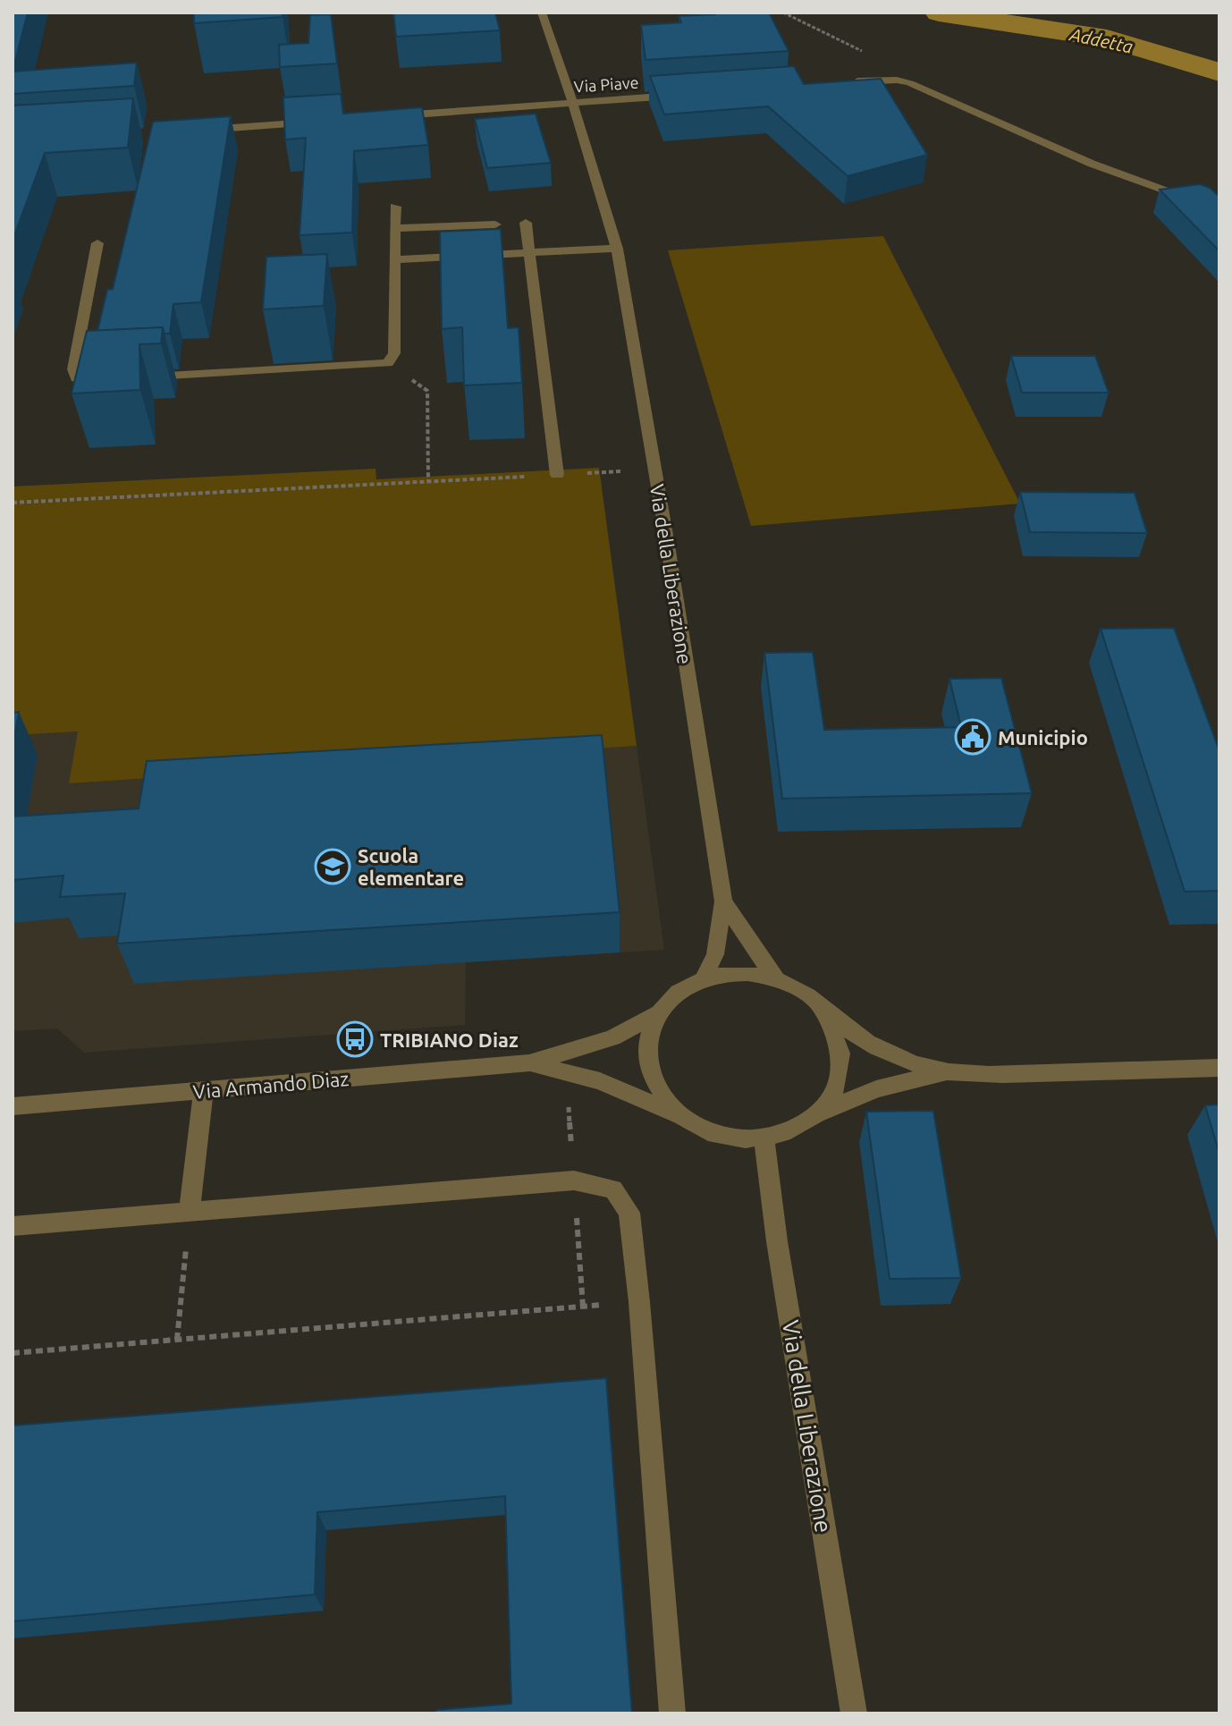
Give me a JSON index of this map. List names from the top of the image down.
{
  "streets": {
    "street": ["Via Piave", "Via della Liberazione", "Via Armando Diaz"]
  },
  "crossings": [
    ["Via Piave", "Via della Liberazione"],
    ["Via della Liberazione", "Via Armando Diaz"]
  ],
  "water": ["Addetta"],
  "places": {
    "public building": ["Municipio"],
    "school or university": ["Scuola elementare"],
    "bus stop": ["TRIBIANO Diaz"]
  }
}
